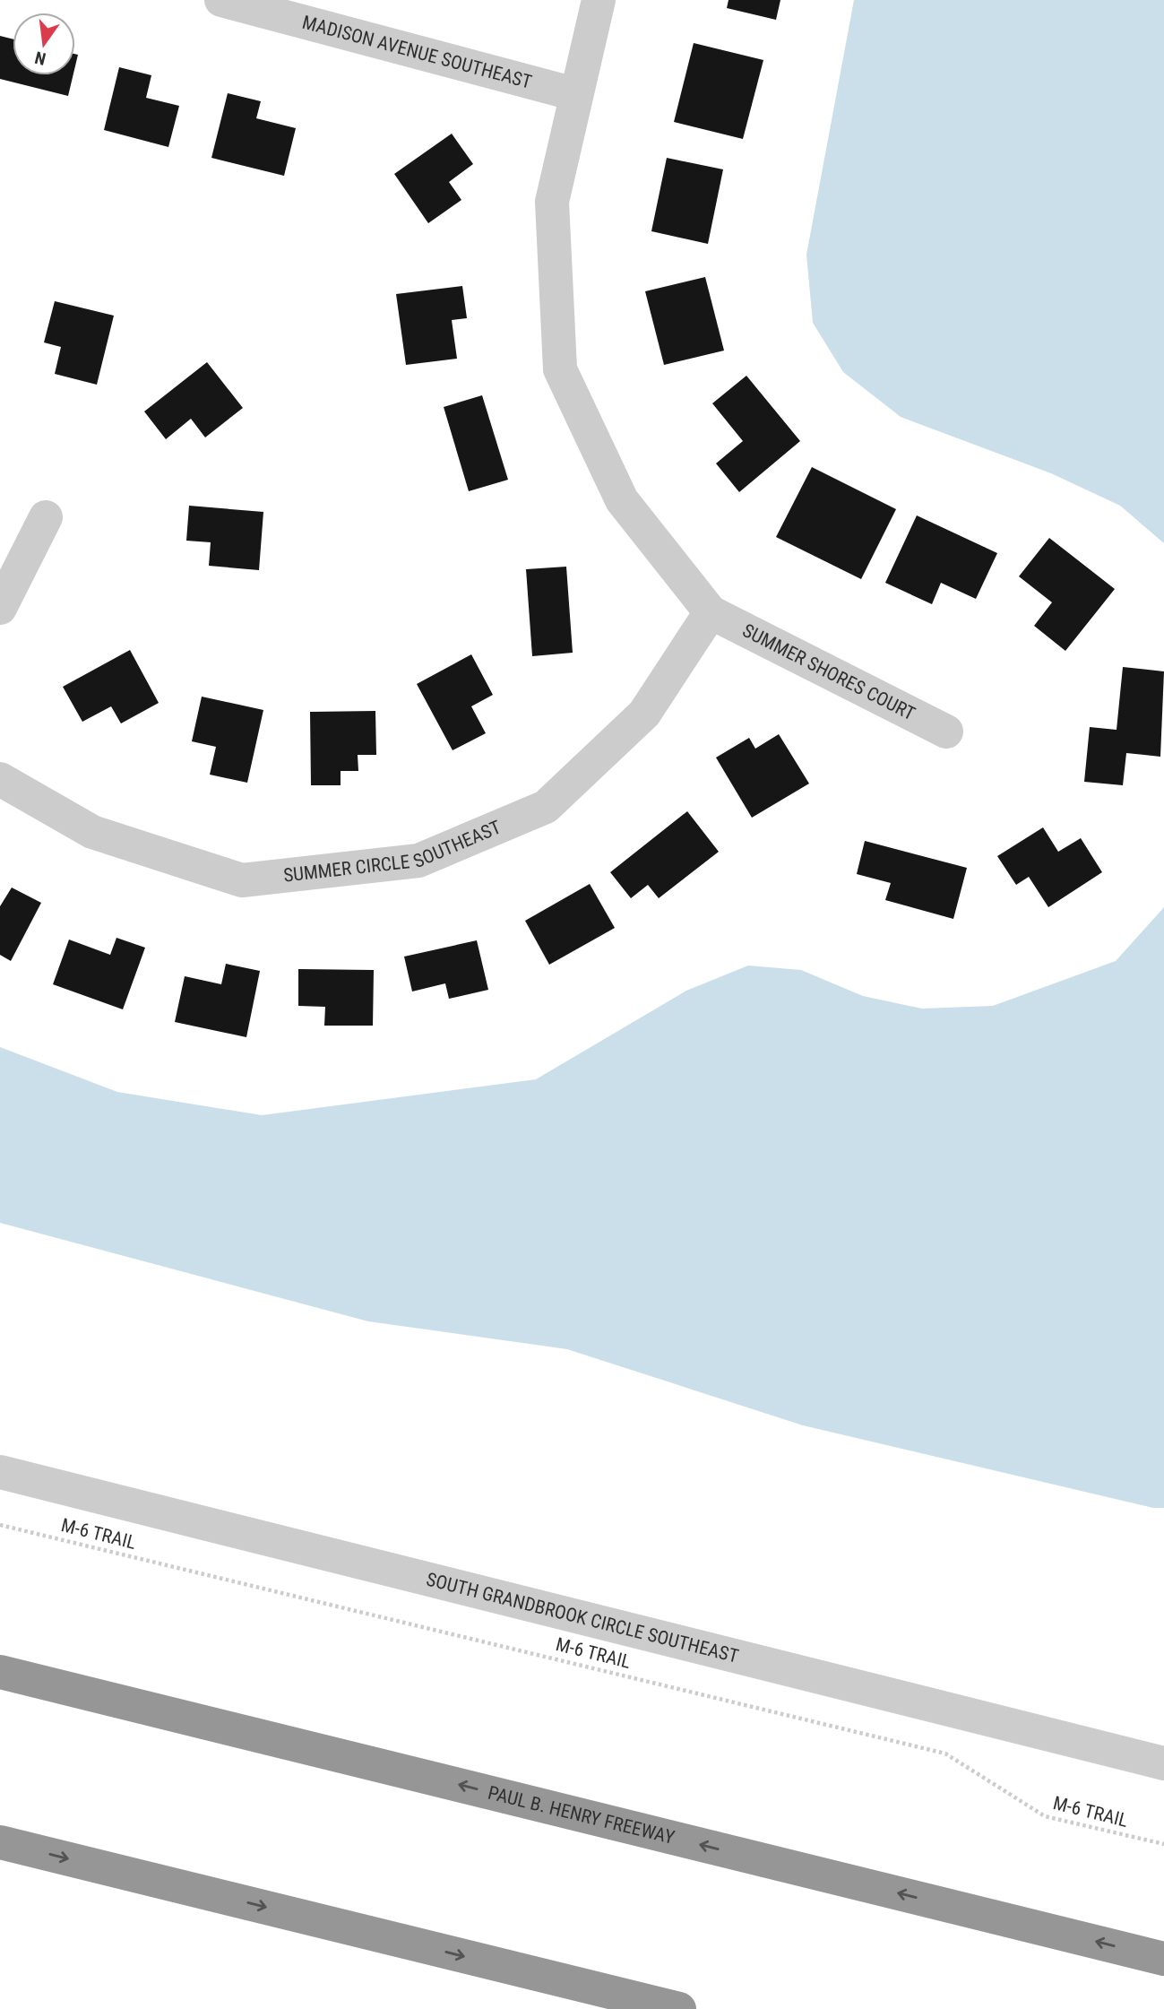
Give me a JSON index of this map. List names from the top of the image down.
{
  "streets": {
    "highway": ["PAUL B. HENRY FREEWAY"],
    "street": [
      "MADISON AVENUE SOUTHEAST",
      "SUMMER SHORES COURT",
      "SUMMER CIRCLE SOUTHEAST",
      "SOUTH GRANDBROOK CIRCLE SOUTHEAST"
    ],
    "path": ["M-6 TRAIL"]
  },
  "crossings": [
    ["SUMMER SHORES COURT", "SUMMER CIRCLE SOUTHEAST"]
  ],
  "north": "bottom"
}
